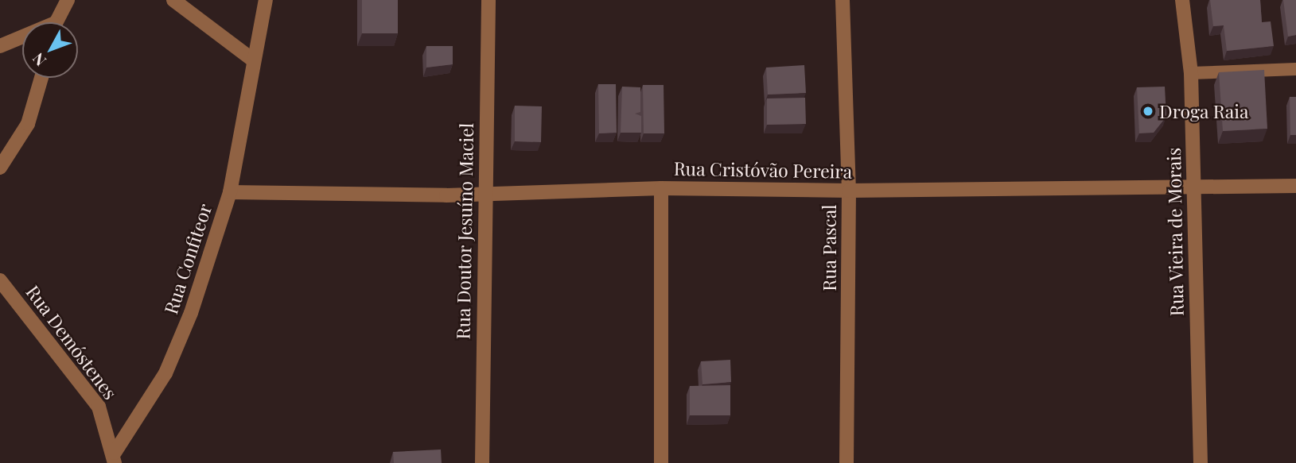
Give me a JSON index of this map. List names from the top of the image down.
{
  "streets": {
    "street": [
      "Rua Cristóvão Pereira",
      "Rua Doutor Jesuíno Maciel",
      "Rua Vieira de Morais",
      "Rua Pascal",
      "Rua Confiteor",
      "Rua Demóstenes"
    ]
  },
  "crossings": [
    ["Rua Cristóvão Pereira", "Rua Doutor Jesuíno Maciel"],
    ["Rua Cristóvão Pereira", "Rua Vieira de Morais"],
    ["Rua Cristóvão Pereira", "Rua Pascal"],
    ["Rua Cristóvão Pereira", "Rua Confiteor"],
    ["Rua Confiteor", "Rua Demóstenes"]
  ],
  "places": ["Droga Raia"],
  "north": "bottom left"
}
